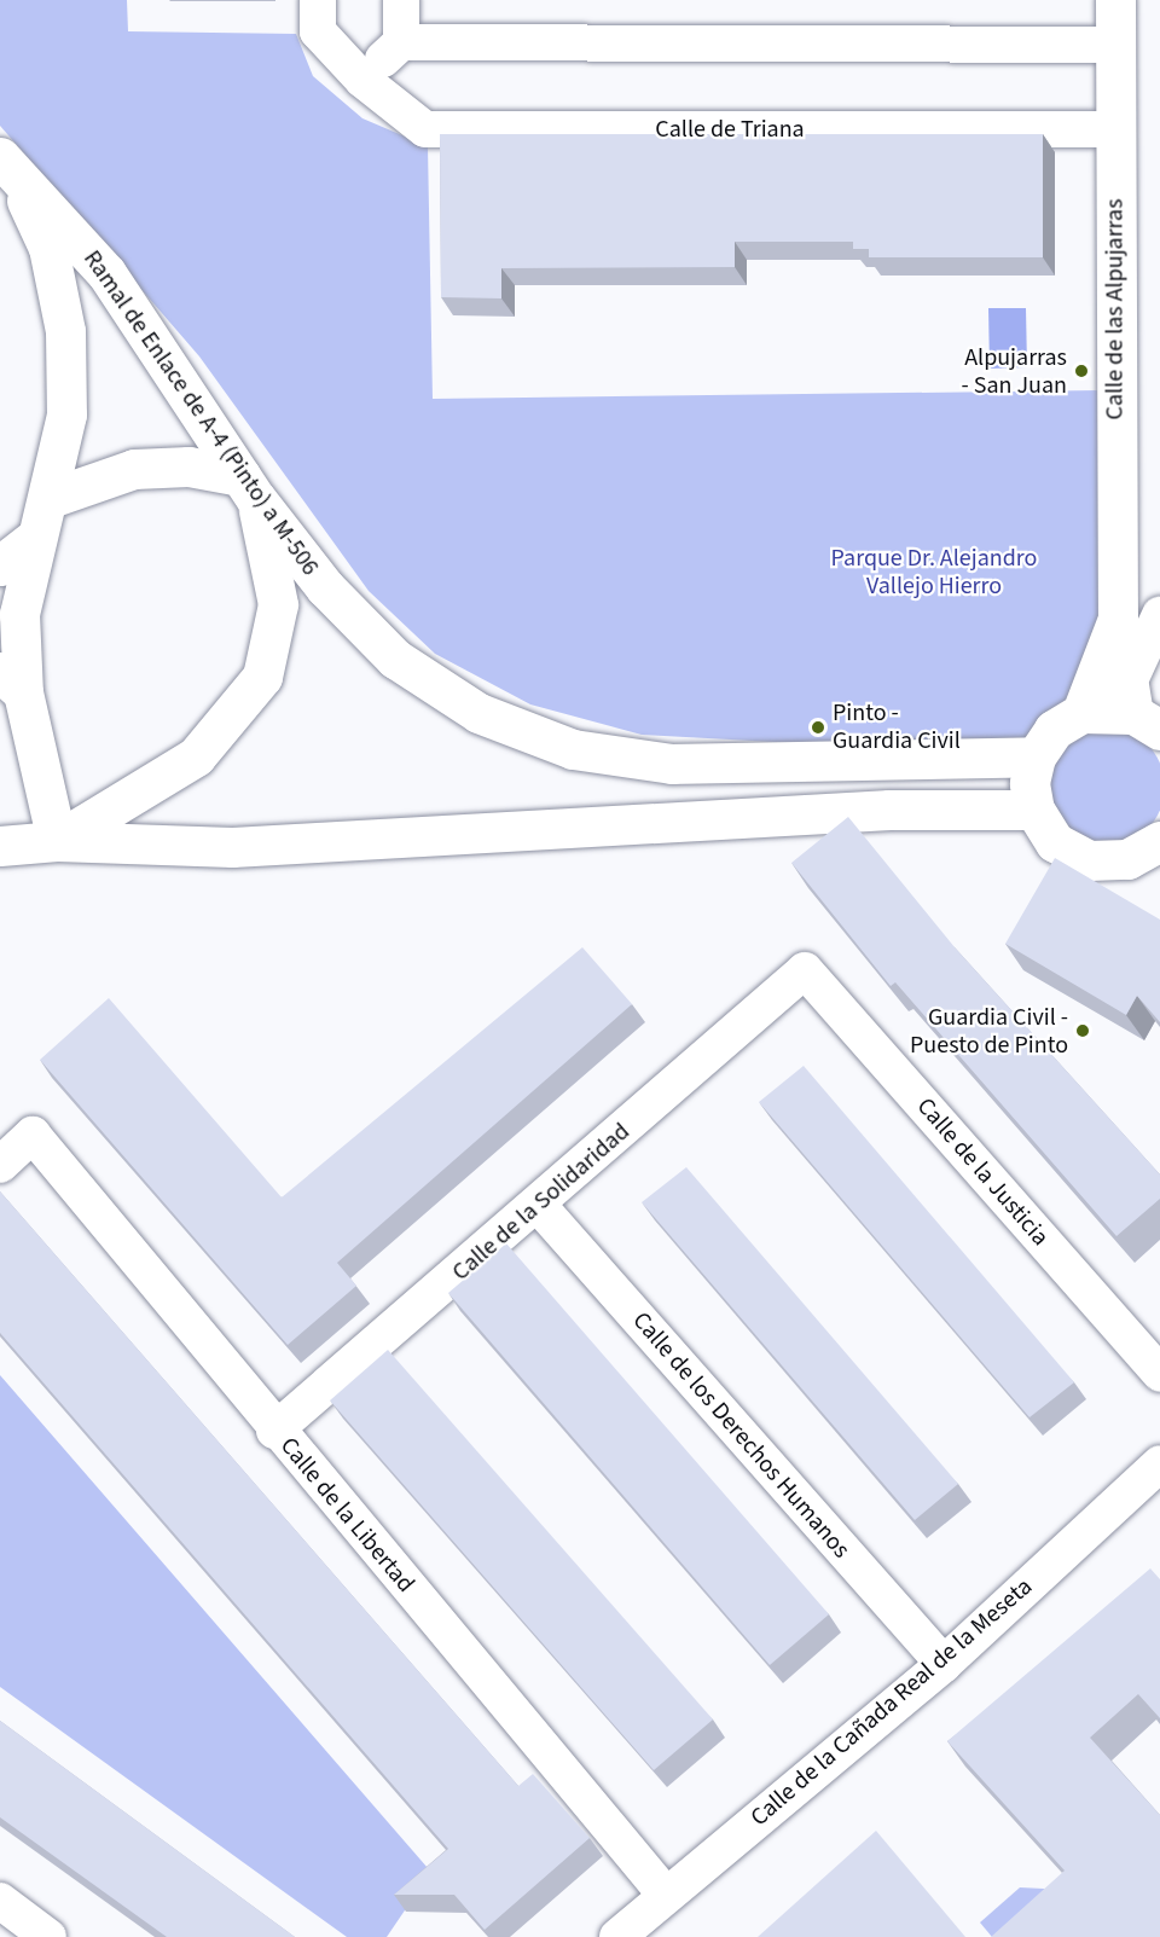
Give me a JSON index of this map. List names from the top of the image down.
{
  "streets": {
    "main road": ["Calle de las Alpujarras", "Ramal de Enlace de A-4 (Pinto) a M-506"],
    "street": [
      "Calle de Triana",
      "Calle de la Justicia",
      "Calle de la Solidaridad",
      "Calle de los Derechos Humanos",
      "Calle de la Libertad",
      "Calle de la Cañada Real de la Meseta"
    ]
  },
  "crossings": [
    ["Calle de Triana", "Calle de las Alpujarras"],
    ["Calle de la Justicia", "Calle de la Solidaridad"],
    ["Calle de la Solidaridad", "Calle de los Derechos Humanos"],
    ["Calle de la Solidaridad", "Calle de la Libertad"],
    ["Calle de los Derechos Humanos", "Calle de la Cañada Real de la Meseta"],
    ["Calle de la Libertad", "Calle de la Cañada Real de la Meseta"]
  ],
  "parks": ["Parque Dr. Alejandro Vallejo Hierro"],
  "places": ["Alpujarras - San Juan", "Pinto - Guardia Civil", "Guardia Civil - Puesto de Pinto"]
}
